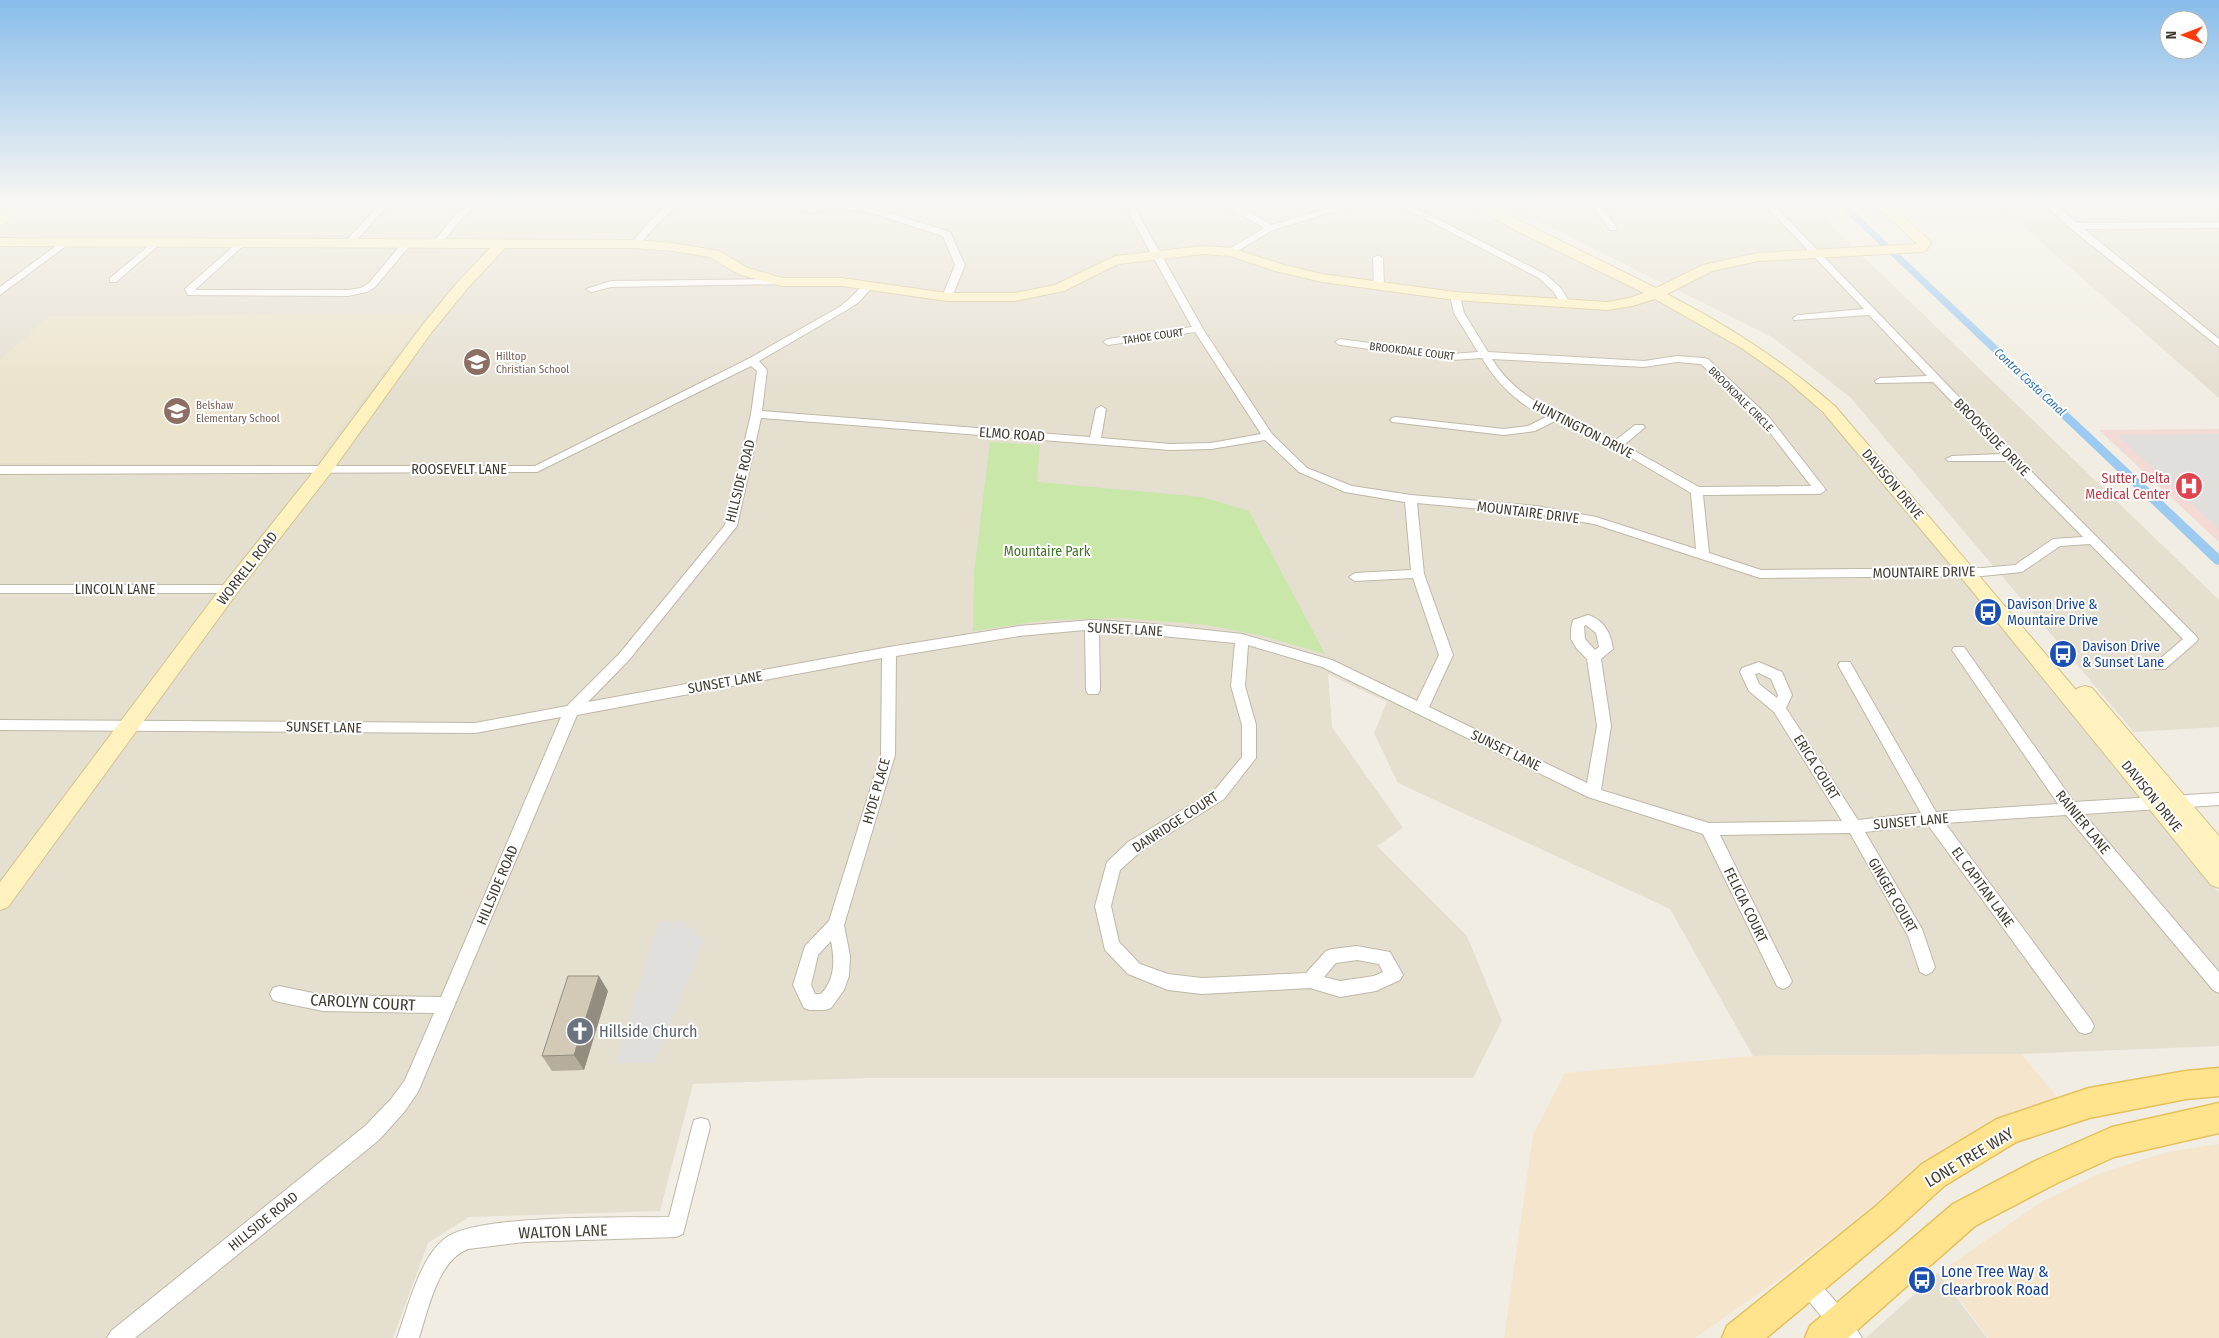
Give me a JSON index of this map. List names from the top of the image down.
{
  "streets": {
    "main road": ["LONE TREE WAY"],
    "street": [
      "TAHOE COURT",
      "BROOKDALE COURT",
      "BROOKDALE CIRCLE",
      "HUNTINGTON DRIVE",
      "ELMO ROAD",
      "BROOKSIDE DRIVE",
      "ROOSEVELT LANE",
      "HILLSIDE ROAD",
      "DAVISON DRIVE",
      "MOUNTAIRE DRIVE",
      "WORRELL ROAD",
      "LINCOLN LANE",
      "SUNSET LANE",
      "ERICA COURT",
      "HYDE PLACE",
      "DANRIDGE COURT",
      "RAINIER LANE",
      "EL CAPITAN LANE",
      "GINGER COURT",
      "FELICIA COURT",
      "CAROLYN COURT",
      "WALTON LANE"
    ]
  },
  "crossings": [
    ["TAHOE COURT", "MOUNTAIRE DRIVE"],
    ["BROOKDALE COURT", "BROOKDALE CIRCLE"],
    ["BROOKDALE COURT", "HUNTINGTON DRIVE"],
    ["BROOKDALE CIRCLE", "HUNTINGTON DRIVE"],
    ["ELMO ROAD", "HILLSIDE ROAD"],
    ["ELMO ROAD", "MOUNTAIRE DRIVE"],
    ["BROOKSIDE DRIVE", "MOUNTAIRE DRIVE"],
    ["ROOSEVELT LANE", "HILLSIDE ROAD"],
    ["ROOSEVELT LANE", "WORRELL ROAD"],
    ["HILLSIDE ROAD", "SUNSET LANE"],
    ["HILLSIDE ROAD", "CAROLYN COURT"],
    ["DAVISON DRIVE", "MOUNTAIRE DRIVE"],
    ["DAVISON DRIVE", "SUNSET LANE"],
    ["WORRELL ROAD", "LINCOLN LANE"],
    ["WORRELL ROAD", "SUNSET LANE"],
    ["SUNSET LANE", "ERICA COURT"],
    ["SUNSET LANE", "HYDE PLACE"],
    ["SUNSET LANE", "DANRIDGE COURT"],
    ["SUNSET LANE", "RAINIER LANE"],
    ["SUNSET LANE", "EL CAPITAN LANE"],
    ["SUNSET LANE", "GINGER COURT"],
    ["SUNSET LANE", "FELICIA COURT"],
    ["ERICA COURT", "GINGER COURT"]
  ],
  "water": ["Contra Costa Canal"],
  "parks": ["Mountaire Park"],
  "places": {
    "school or university": ["Hilltop Christian School", "Belshaw Elementary School"],
    "hospital": ["Sutter Delta Medical Center"],
    "bus stop": ["Davison Drive & Mountaire Drive", "Davison Drive & Sunset Lane", "Lone Tree Way & Clearbrook Road"],
    "church": ["Hillside Church"]
  },
  "north": "left"
}
